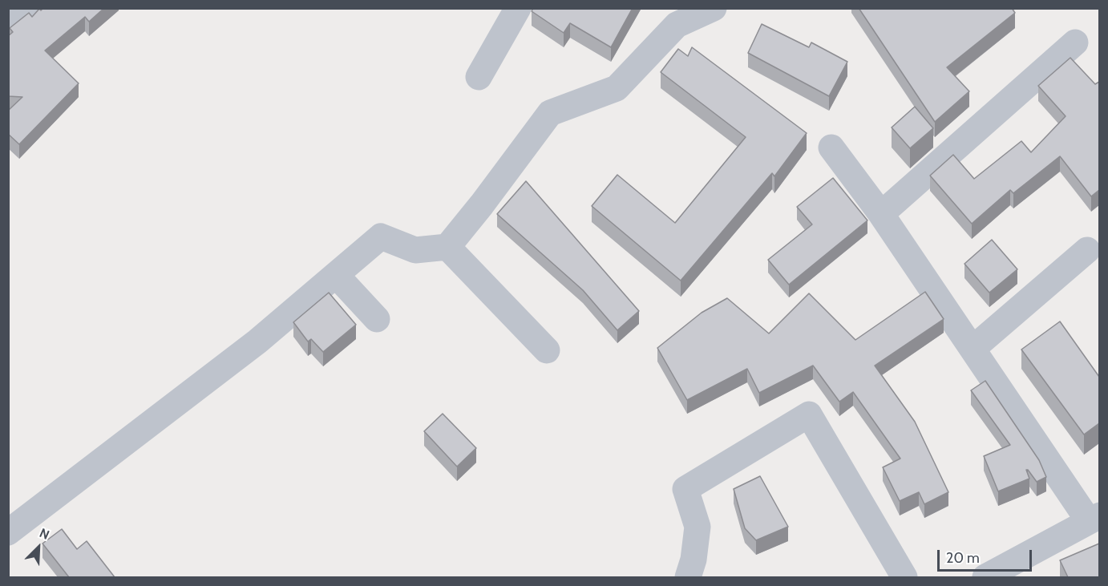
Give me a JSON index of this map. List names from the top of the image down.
{
  "scale_bar": "20 m",
  "north": "top right"
}
